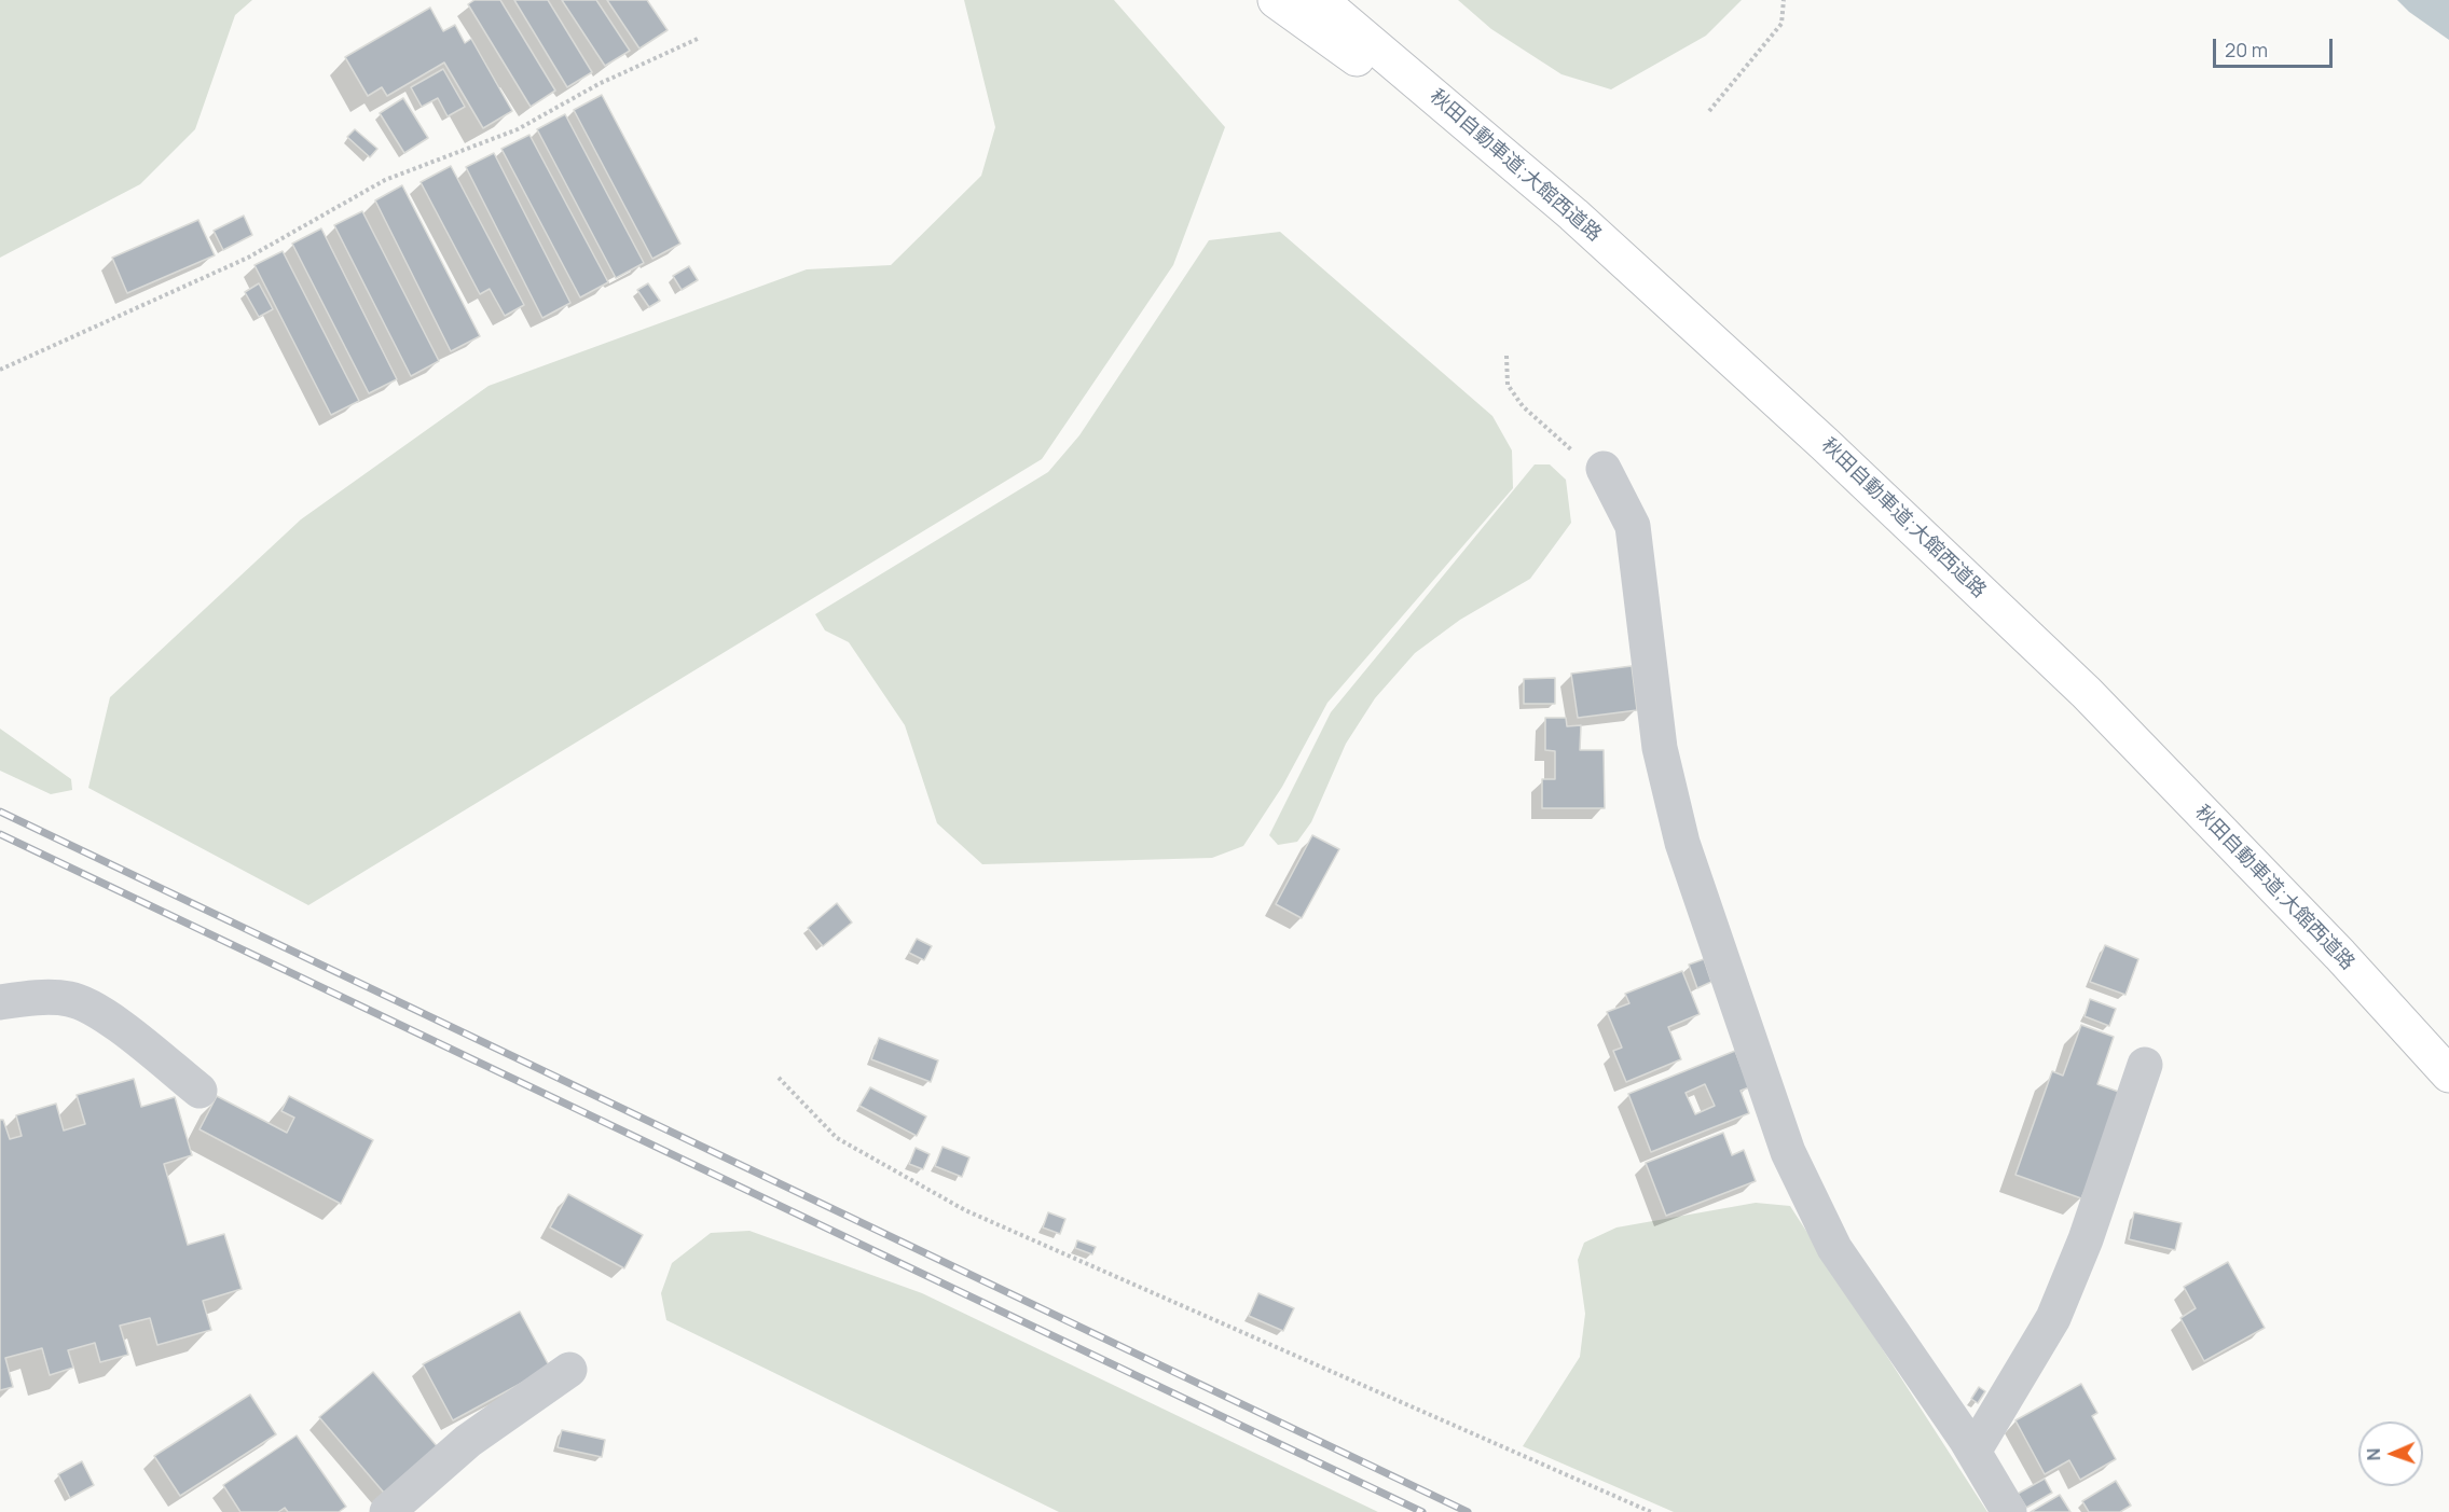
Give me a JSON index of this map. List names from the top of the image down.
{
  "streets": {
    "highway": ["秋田自動車道;大館西道路"]
  },
  "scale_bar": "20 m",
  "north": "left"
}
